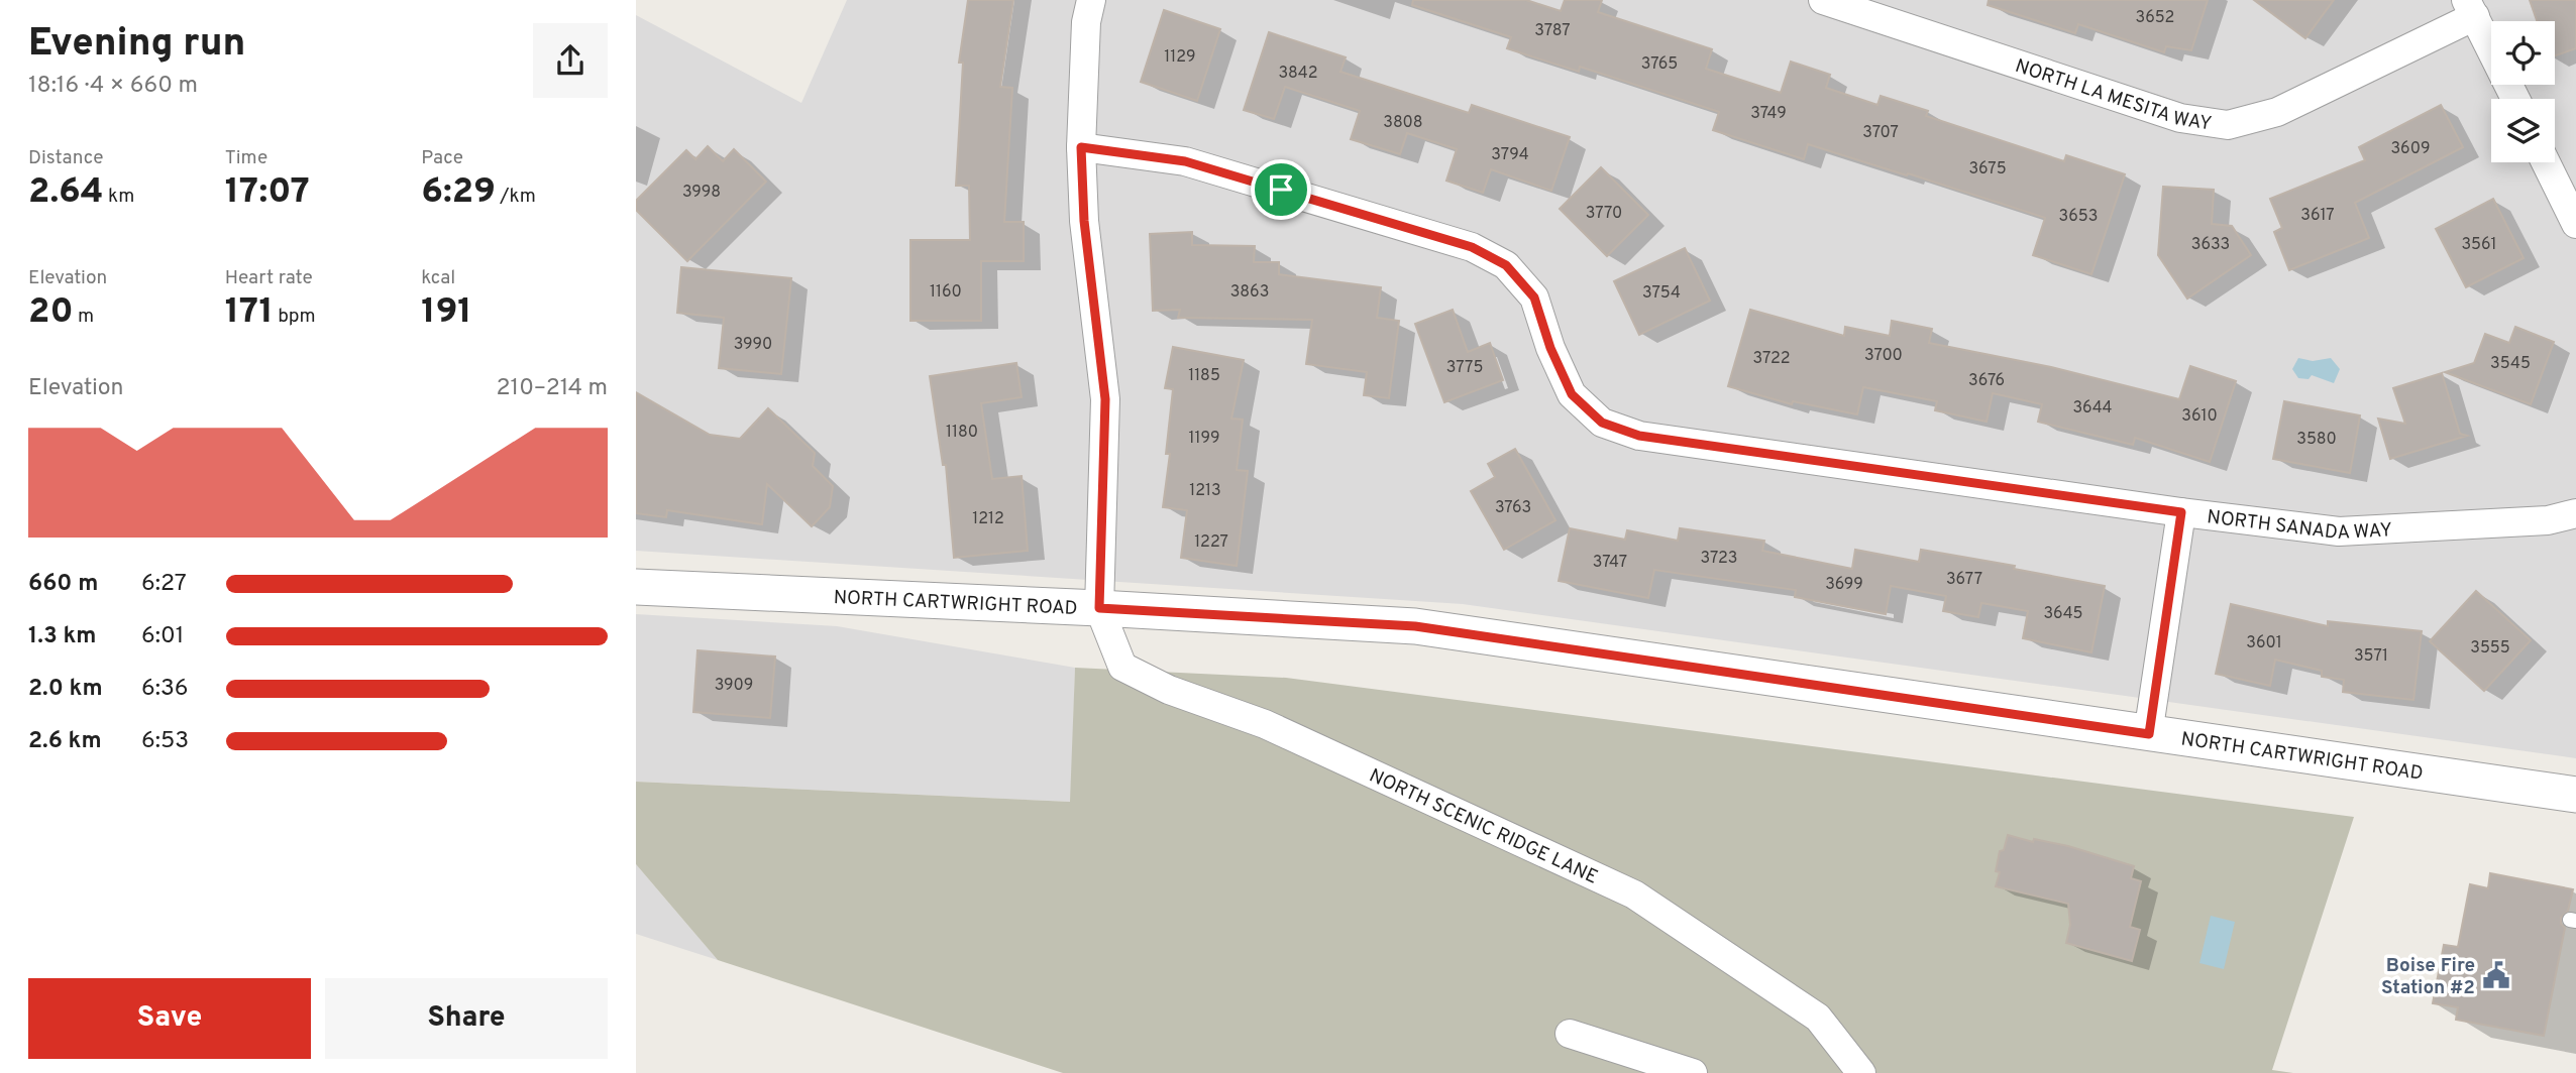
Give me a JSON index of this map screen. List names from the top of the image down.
{
  "streets": {
    "street": [
      "NORTH LA MESITA WAY",
      "NORTH SANADA WAY",
      "NORTH CARTWRIGHT ROAD",
      "NORTH SCENIC RIDGE LANE"
    ]
  },
  "crossings": [
    ["NORTH CARTWRIGHT ROAD", "NORTH SCENIC RIDGE LANE"]
  ],
  "places": {
    "public building": ["Boise Fire Station #2"]
  },
  "house_numbers": [
    "3652",
    "3787",
    "1129",
    "3765",
    "3842",
    "3749",
    "3808",
    "3707",
    "3609",
    "3794",
    "3675",
    "3998",
    "3770",
    "3617",
    "3653",
    "3633",
    "3561",
    "1160",
    "3863",
    "3754",
    "3990",
    "3700",
    "3722",
    "3545",
    "3775",
    "1185",
    "3676",
    "3644",
    "3610",
    "1180",
    "1199",
    "3580",
    "1213",
    "3763",
    "1212",
    "1227",
    "3723",
    "3747",
    "3677",
    "3699",
    "3645",
    "3601",
    "3555",
    "3571",
    "3909"
  ],
  "page": {
    "heading": ["Evening run", "18:16 · 4 × 660 m"],
    "stats": [
      ["Distance", "2.64 km"],
      ["Time", "17:07"],
      ["Pace", "6:29 /km"],
      ["Elevation", "20 m"],
      ["Heart rate", "171 bpm"],
      ["kcal", "191"]
    ],
    "chart": ["Elevation", "210–214 m"],
    "list": [
      {
        "name": "660 m",
        "note": "6:27"
      },
      {
        "name": "1.3 km",
        "note": "6:01"
      },
      {
        "name": "2.0 km",
        "note": "6:36"
      },
      {
        "name": "2.6 km",
        "note": "6:53"
      }
    ],
    "buttons": ["Save", "Share"]
  }
}
